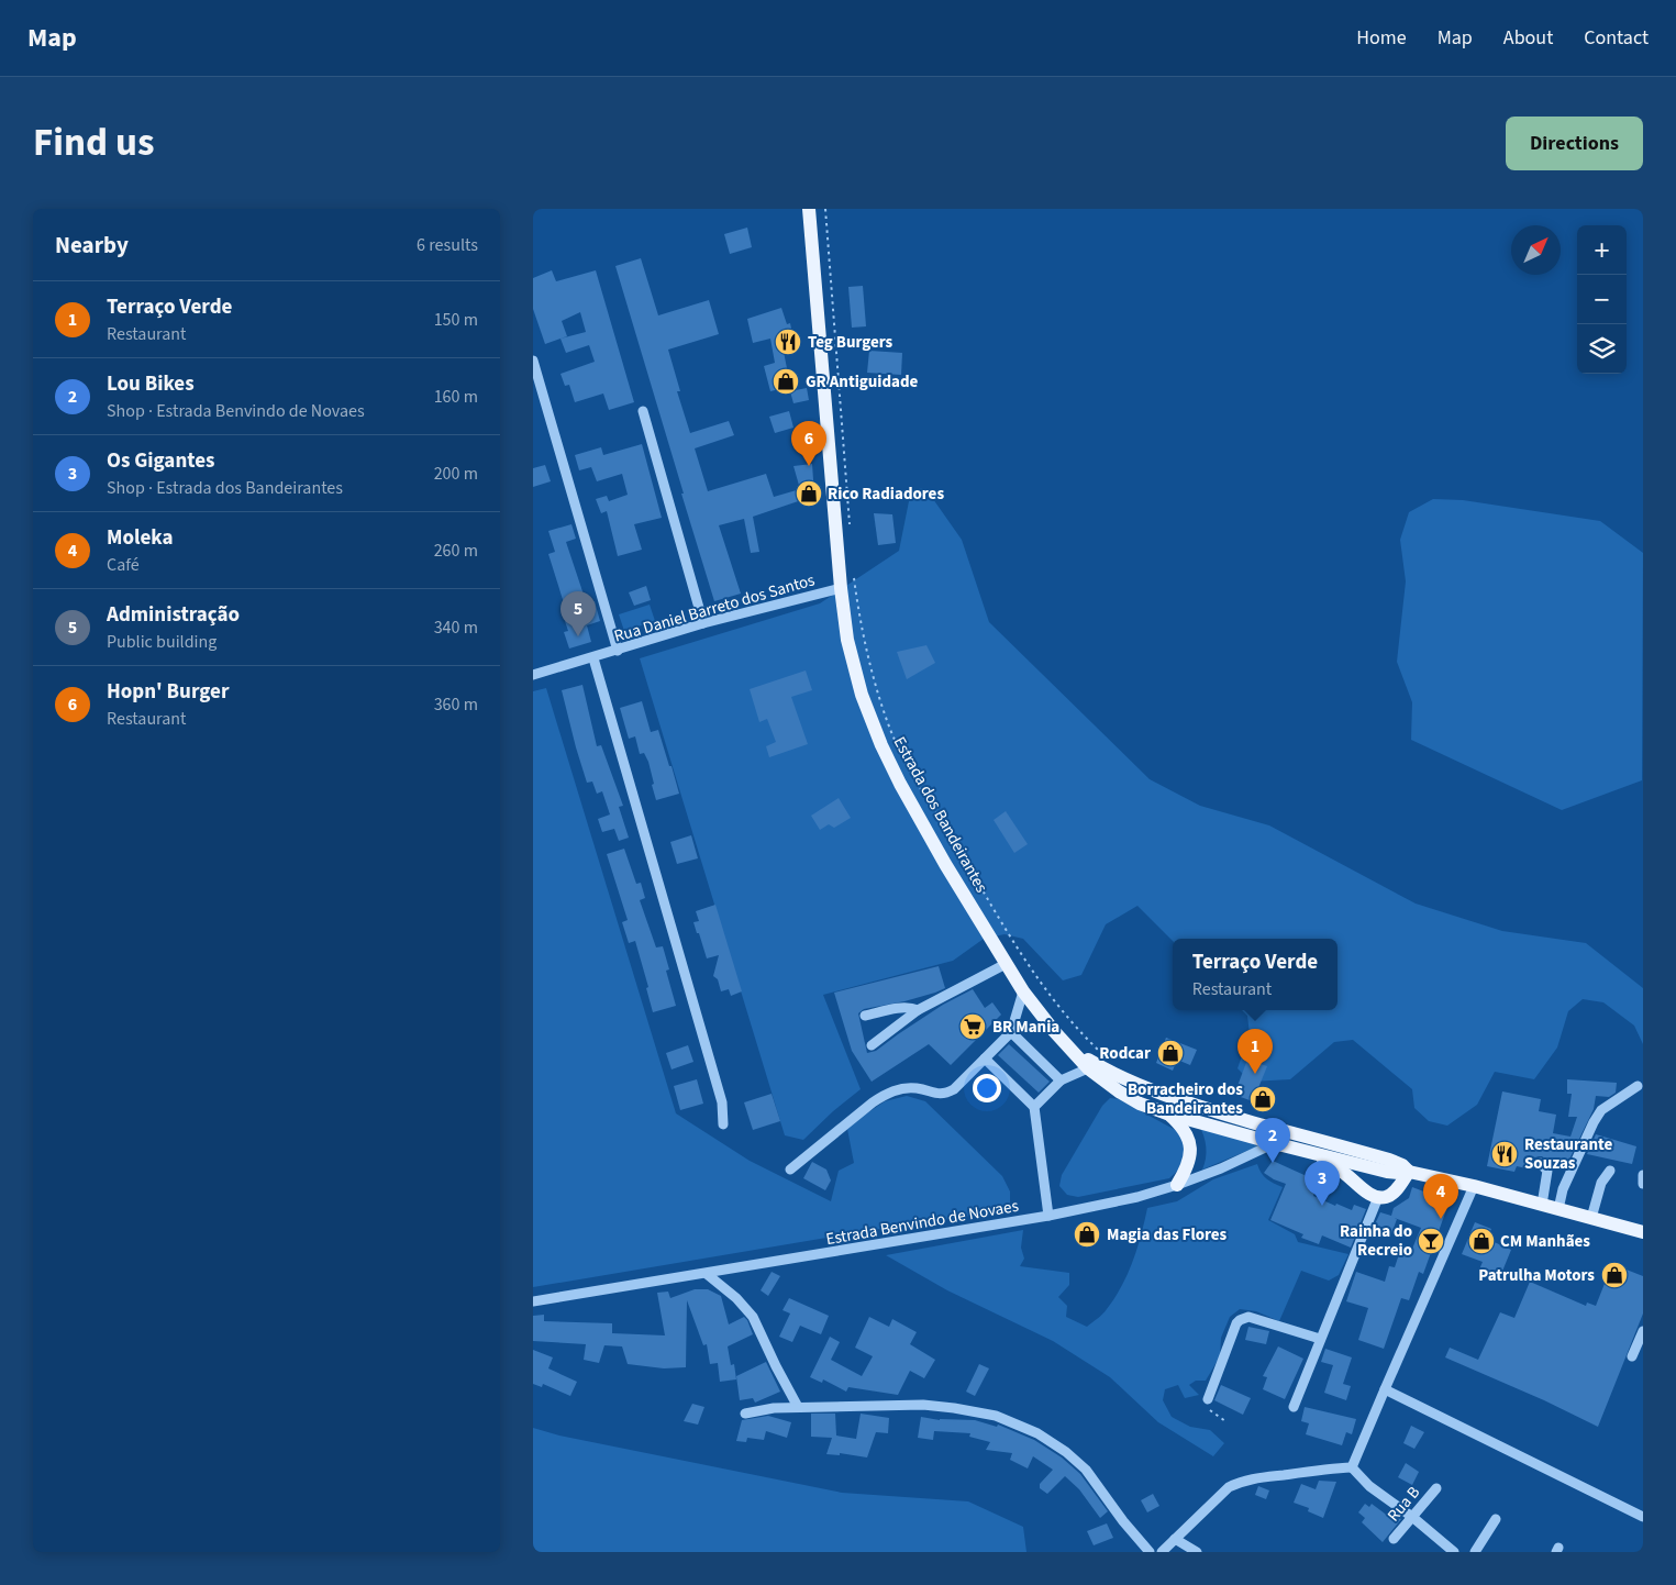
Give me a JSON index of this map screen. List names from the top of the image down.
{
  "streets": {
    "main road": ["Estrada dos Bandeirantes"],
    "street": ["Rua Daniel Barreto dos Santos", "Estrada Benvindo de Novaes", "Rua B"]
  },
  "crossings": [
    ["Rua Daniel Barreto dos Santos", "Estrada dos Bandeirantes"],
    ["Estrada dos Bandeirantes", "Estrada Benvindo de Novaes"]
  ],
  "places": {
    "restaurant": ["Teg Burgers", "Restaurante Souzas"],
    "shop": [
      "GR Antiguidade",
      "Rico Radiadores",
      "Rodcar",
      "Borracheiro dos Bandeirantes",
      "Magia das Flores",
      "CM Manhães",
      "Patrulha Motors"
    ],
    "supermarket": ["BR Mania"],
    "bar": ["Rainha do Recreio"]
  },
  "north": "top right",
  "page": {
    "header": "Map",
    "nav": [
      "Home",
      "Map",
      "About",
      "Contact"
    ],
    "title": "Find us",
    "buttons": "Directions",
    "heading": ["Nearby", "6 results"],
    "map_buttons": ["+", "−"],
    "list": [
      {
        "mark": "1",
        "name": "Terraço Verde",
        "note": "Restaurant",
        "value": "150 m"
      },
      {
        "mark": "2",
        "name": "Lou Bikes",
        "note": "Shop · Estrada Benvindo de Novaes",
        "value": "160 m"
      },
      {
        "mark": "3",
        "name": "Os Gigantes",
        "note": "Shop · Estrada dos Bandeirantes",
        "value": "200 m"
      },
      {
        "mark": "4",
        "name": "Moleka",
        "note": "Café",
        "value": "260 m"
      },
      {
        "mark": "5",
        "name": "Administração",
        "note": "Public building",
        "value": "340 m"
      },
      {
        "mark": "6",
        "name": "Hopn' Burger",
        "note": "Restaurant",
        "value": "360 m"
      }
    ],
    "pins": [
      "6",
      "5",
      "1",
      "2",
      "3",
      "4"
    ],
    "popup": ["Terraço Verde", "Restaurant"]
  }
}
